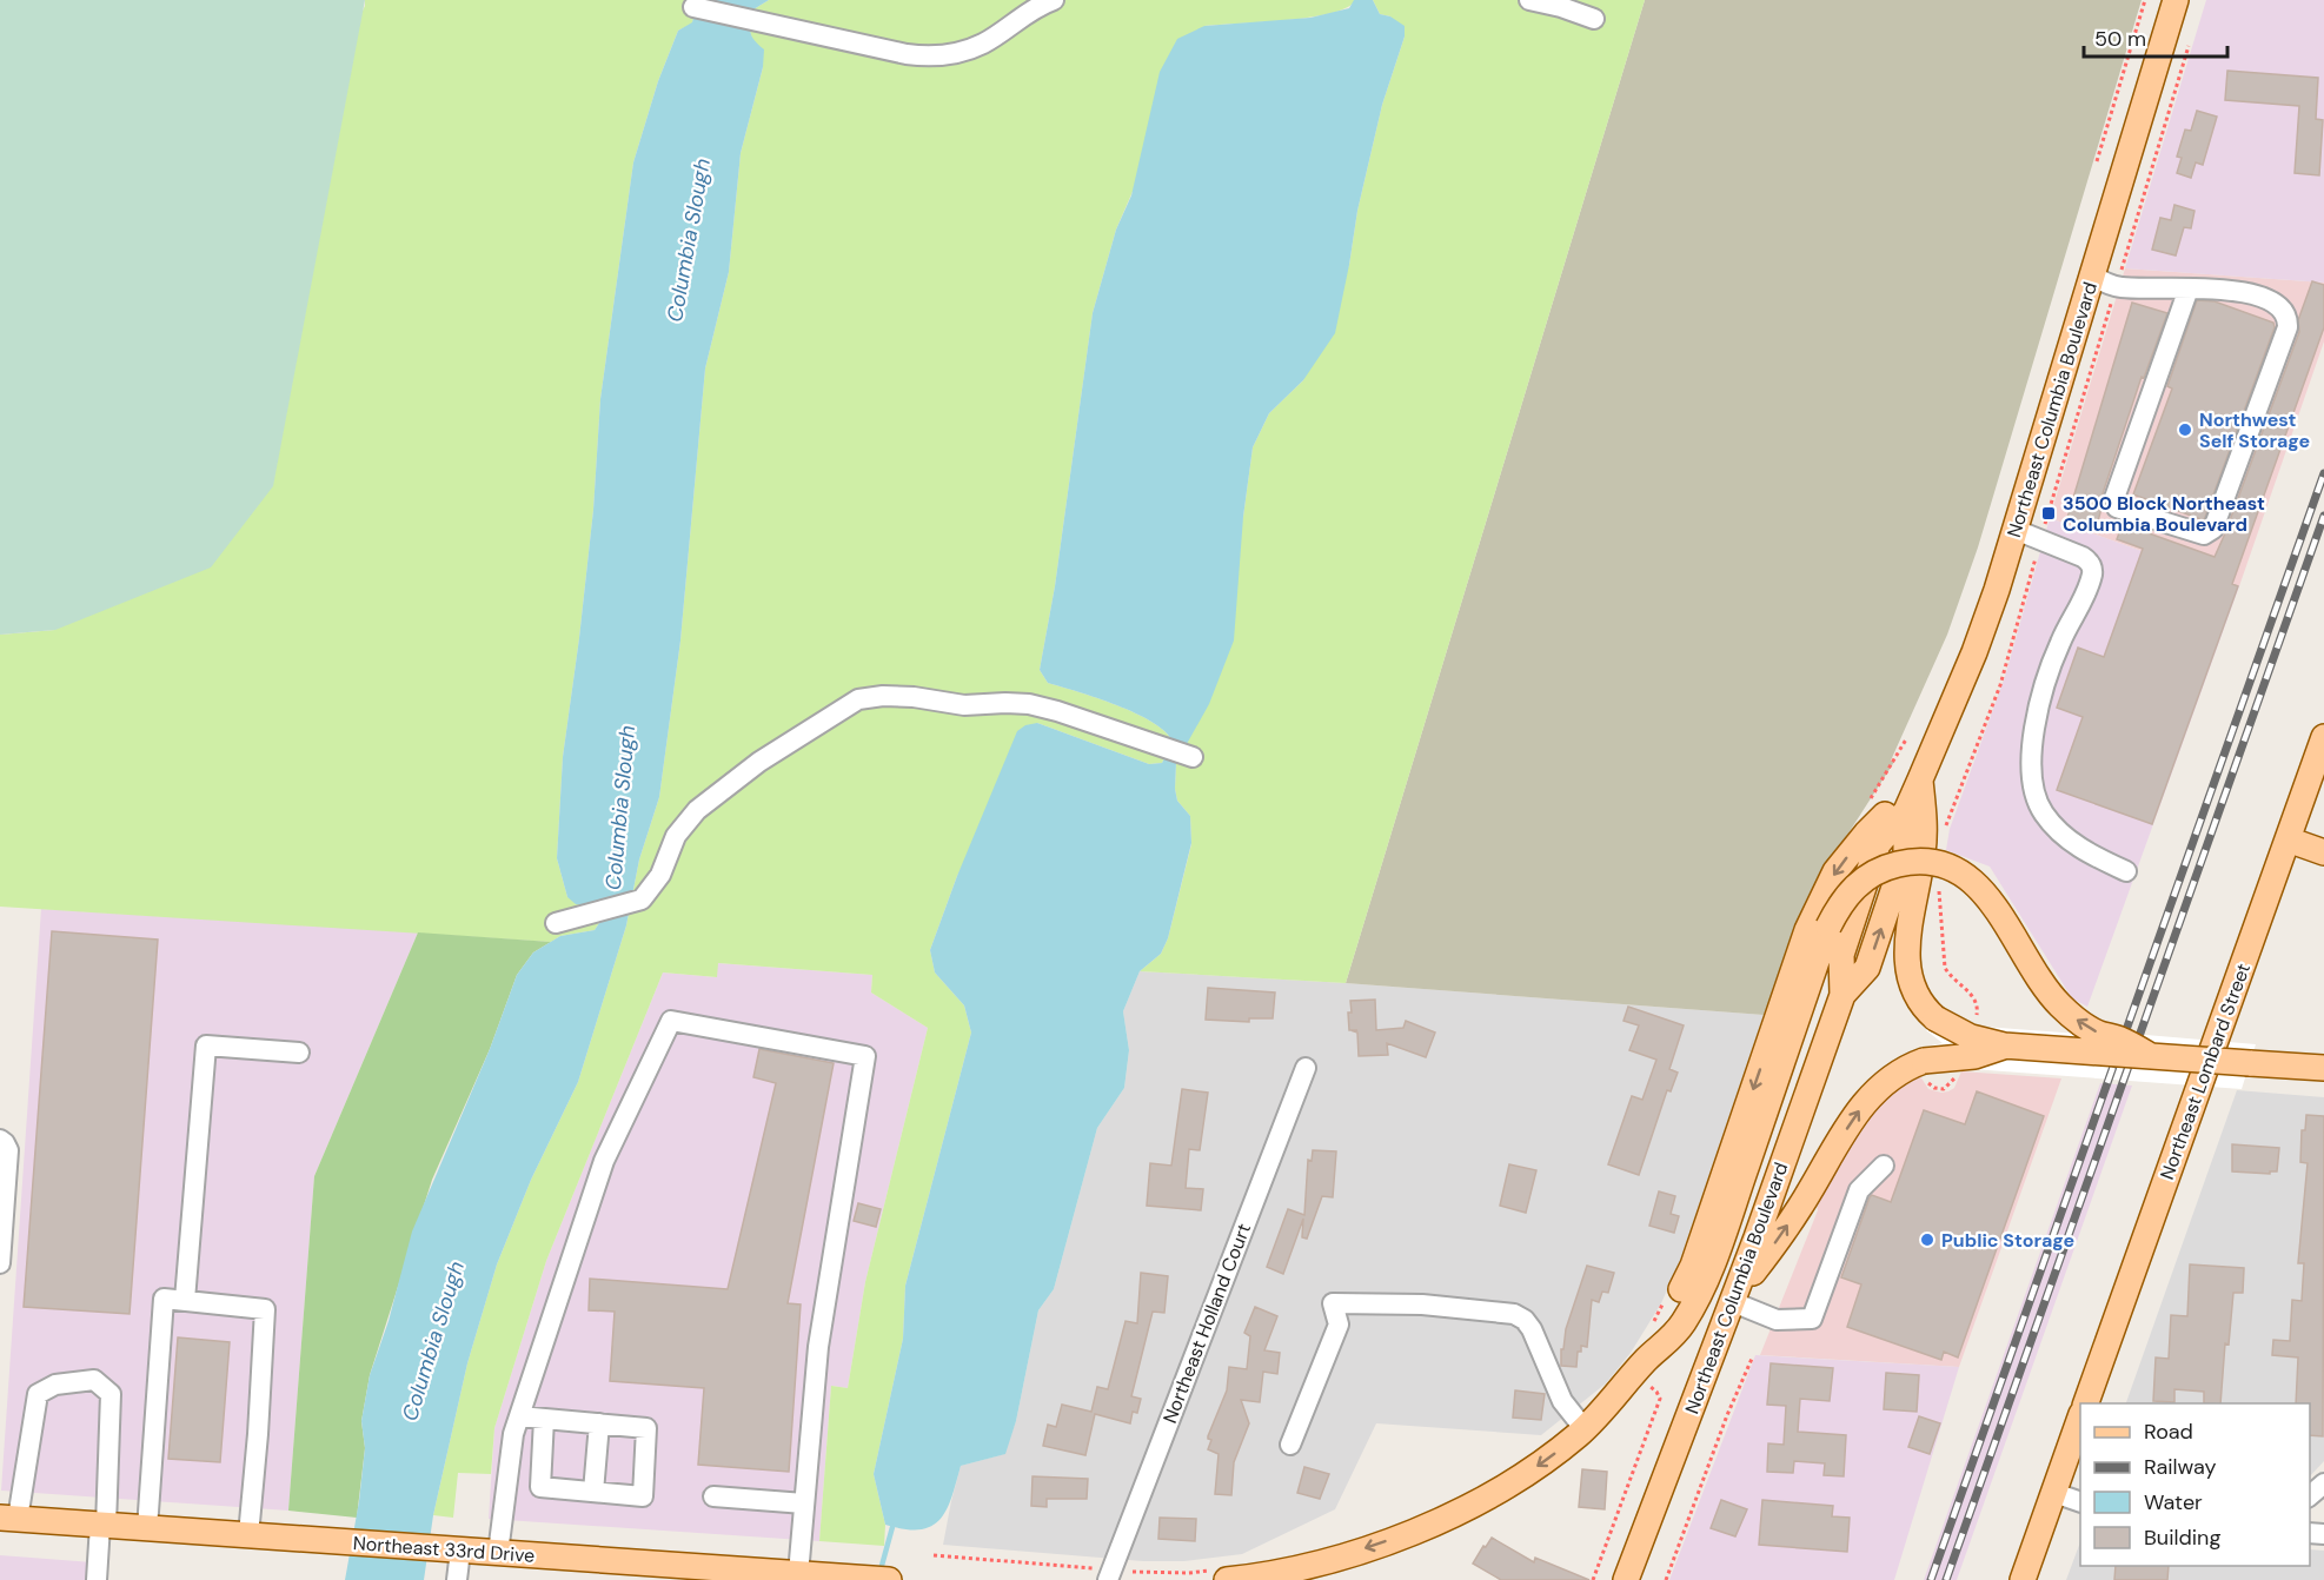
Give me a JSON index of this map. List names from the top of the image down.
{
  "streets": {
    "main road": ["Northeast Columbia Boulevard", "Northeast Lombard Street", "Northeast 33rd Drive"],
    "street": ["Northeast Holland Court"]
  },
  "water": ["Columbia Slough"],
  "places": {
    "other": ["Northwest Self Storage", "Public Storage"],
    "transit": ["3500 Block Northeast Columbia Boulevard"]
  },
  "legend": [
    "Road",
    "Railway",
    "Water",
    "Building"
  ],
  "scale_bar": "50 m"
}
